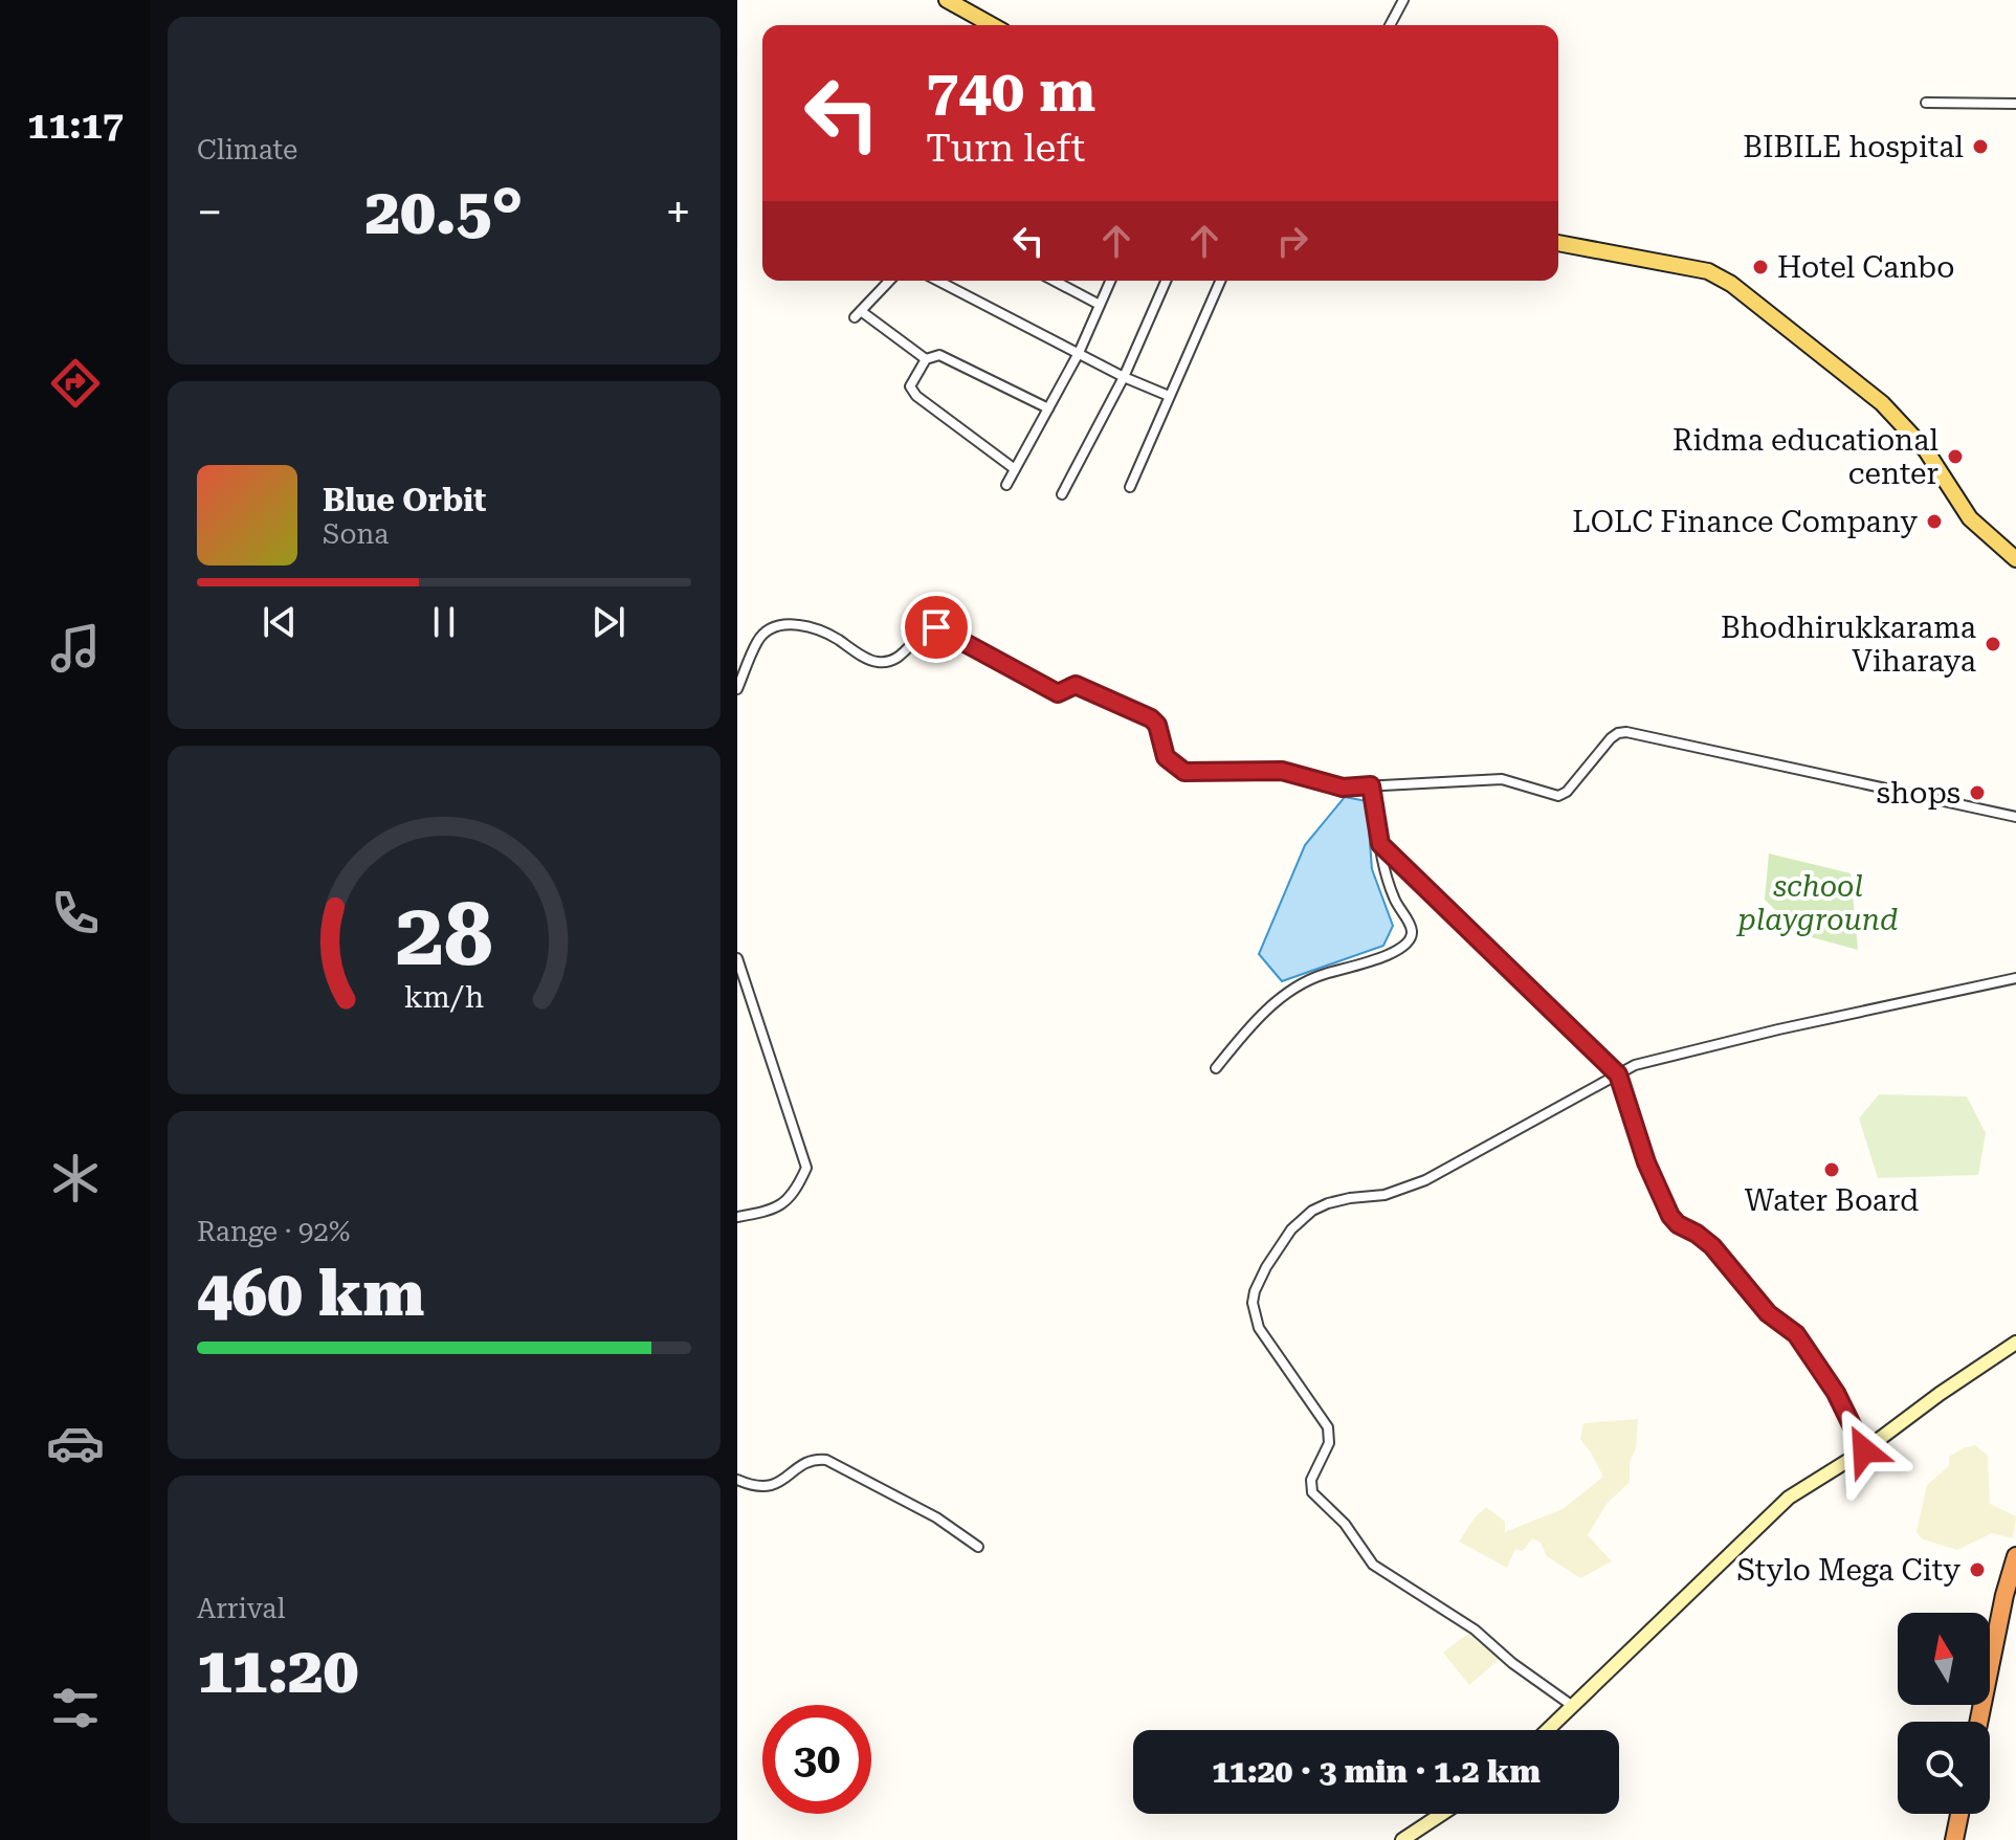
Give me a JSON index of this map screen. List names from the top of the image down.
{
  "parks": ["school playground"],
  "places": [
    "BIBILE hospital",
    "Hotel Canbo",
    "Ridma educational center",
    "LOLC Finance Company",
    "Bhodhirukkarama Viharaya",
    "shops",
    "Water Board",
    "Stylo Mega City"
  ],
  "north": "top",
  "page": {
    "tabs": "11:17",
    "tile": [
      "Climate",
      ["Range · 92%", "460 km"],
      ["Arrival", "11:20"]
    ],
    "turn": ["740 m", "Turn left"],
    "heat": ["−", "20.5°", "+"],
    "song": ["Blue Orbit", "Sona"],
    "limit": "30",
    "trip": "11:20 · 3 min · 1.2 km",
    "gauge": ["28", "km/h"]
  }
}
